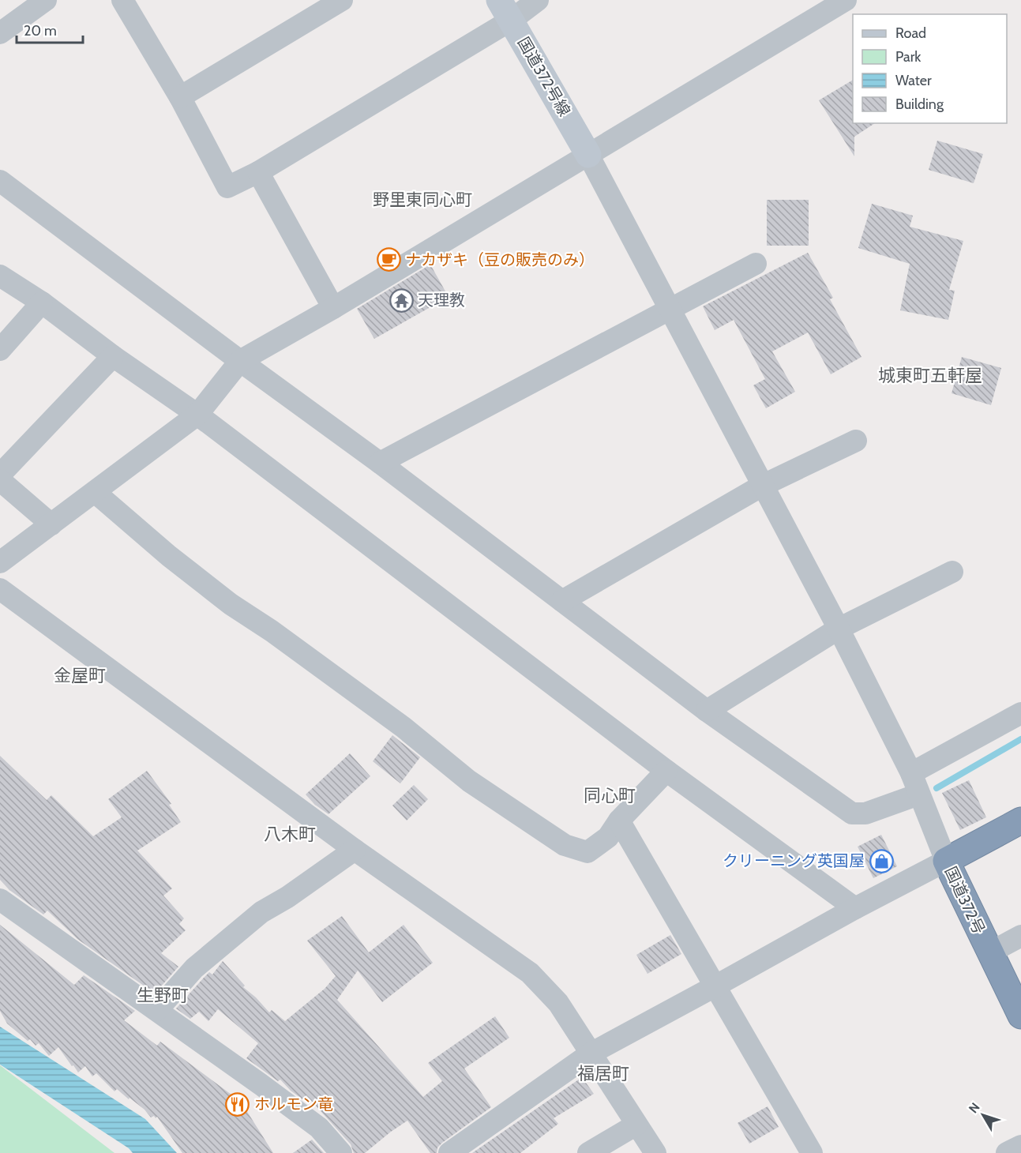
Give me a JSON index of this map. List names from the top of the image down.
{
  "streets": {
    "highway": ["国道372号"],
    "street": ["国道372号線"]
  },
  "districts": [
    "野里東同心町",
    "城東町五軒屋",
    "金屋町",
    "同心町",
    "八木町",
    "生野町",
    "福居町"
  ],
  "places": {
    "cafe": ["ナカザキ（豆の販売のみ）"],
    "temple": ["天理教"],
    "shop": ["クリーニング英国屋"],
    "restaurant": ["ホルモン竜"]
  },
  "legend": [
    "Road",
    "Park",
    "Water",
    "Building"
  ],
  "scale_bar": "20 m",
  "north": "top left"
}
